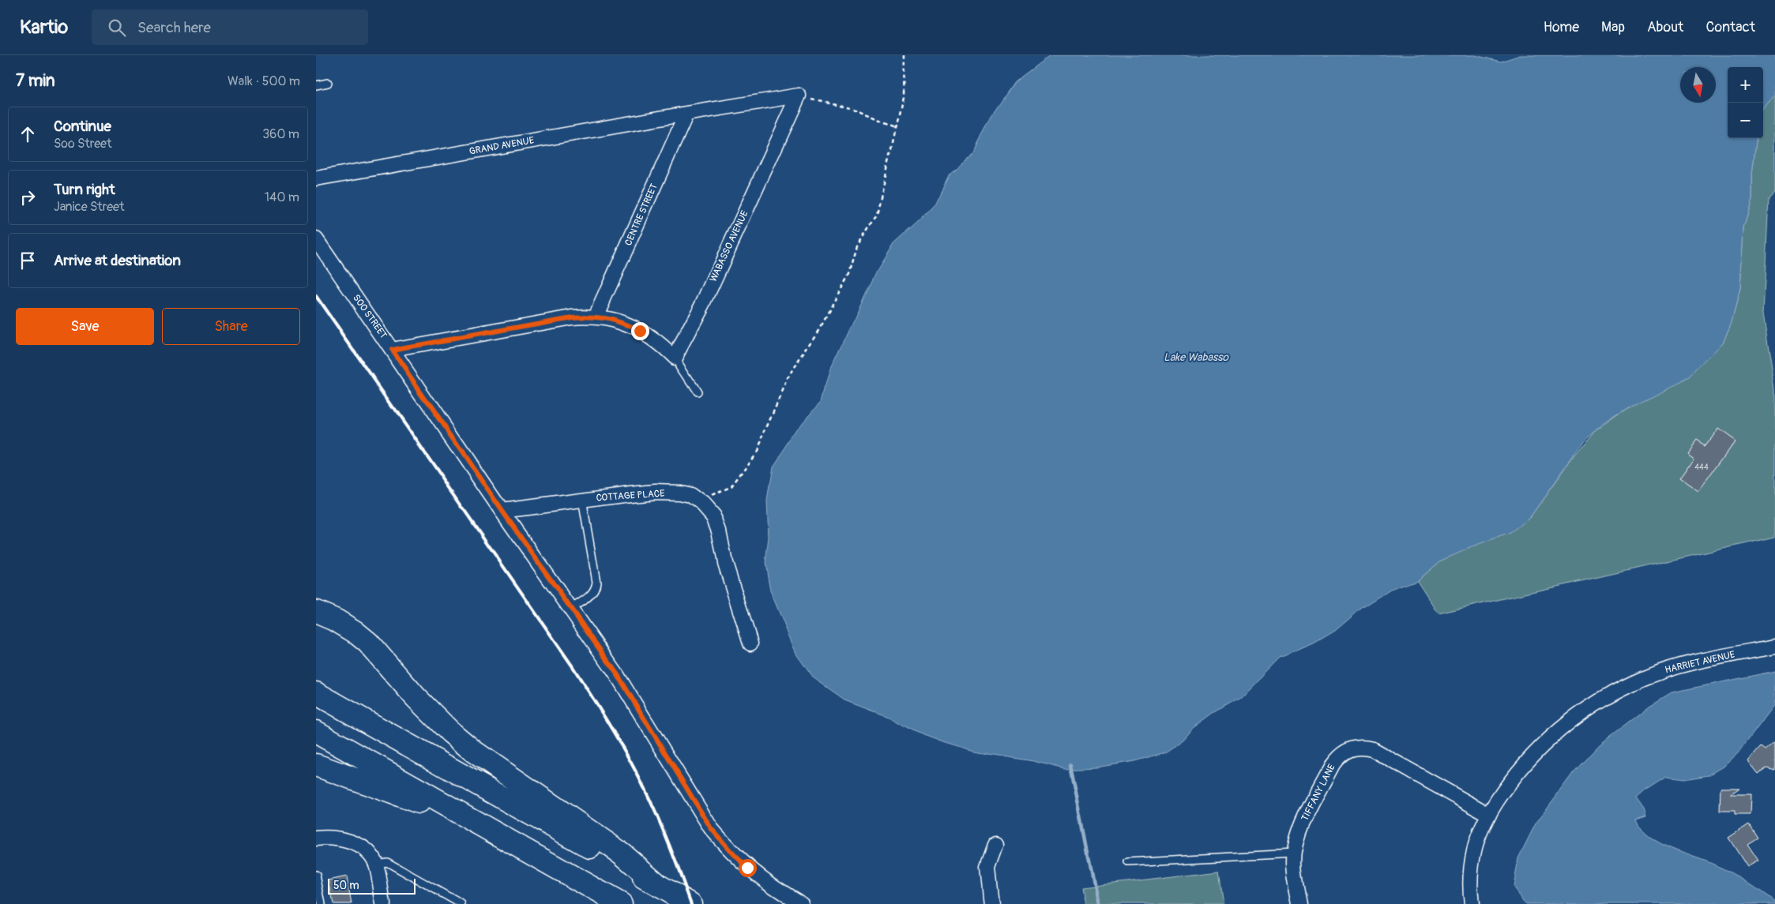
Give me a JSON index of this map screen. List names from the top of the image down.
{
  "streets": {
    "street": [
      "GRAND AVENUE",
      "CENTRE STREET",
      "WABASSO AVENUE",
      "SOO STREET",
      "COTTAGE PLACE",
      "HARRIET AVENUE",
      "TIFFANY LANE"
    ]
  },
  "crossings": [
    ["GRAND AVENUE", "CENTRE STREET"],
    ["GRAND AVENUE", "WABASSO AVENUE"],
    ["SOO STREET", "COTTAGE PLACE"],
    ["HARRIET AVENUE", "TIFFANY LANE"]
  ],
  "water": ["Lake Wabasso"],
  "house_numbers": ["444"],
  "scale_bar": "50 m",
  "north": "bottom",
  "page": {
    "header": "Kartio",
    "search": "Search here",
    "nav": [
      "Home",
      "Map",
      "About",
      "Contact"
    ],
    "heading": ["7 min", "Walk · 500 m"],
    "map_buttons": ["+", "−"],
    "list": [
      ["Continue", "Soo Street", "360 m"],
      ["Turn right", "Janice Street", "140 m"],
      "Arrive at destination"
    ],
    "buttons": ["Save", "Share"],
    "scale": "50 m"
  }
}
